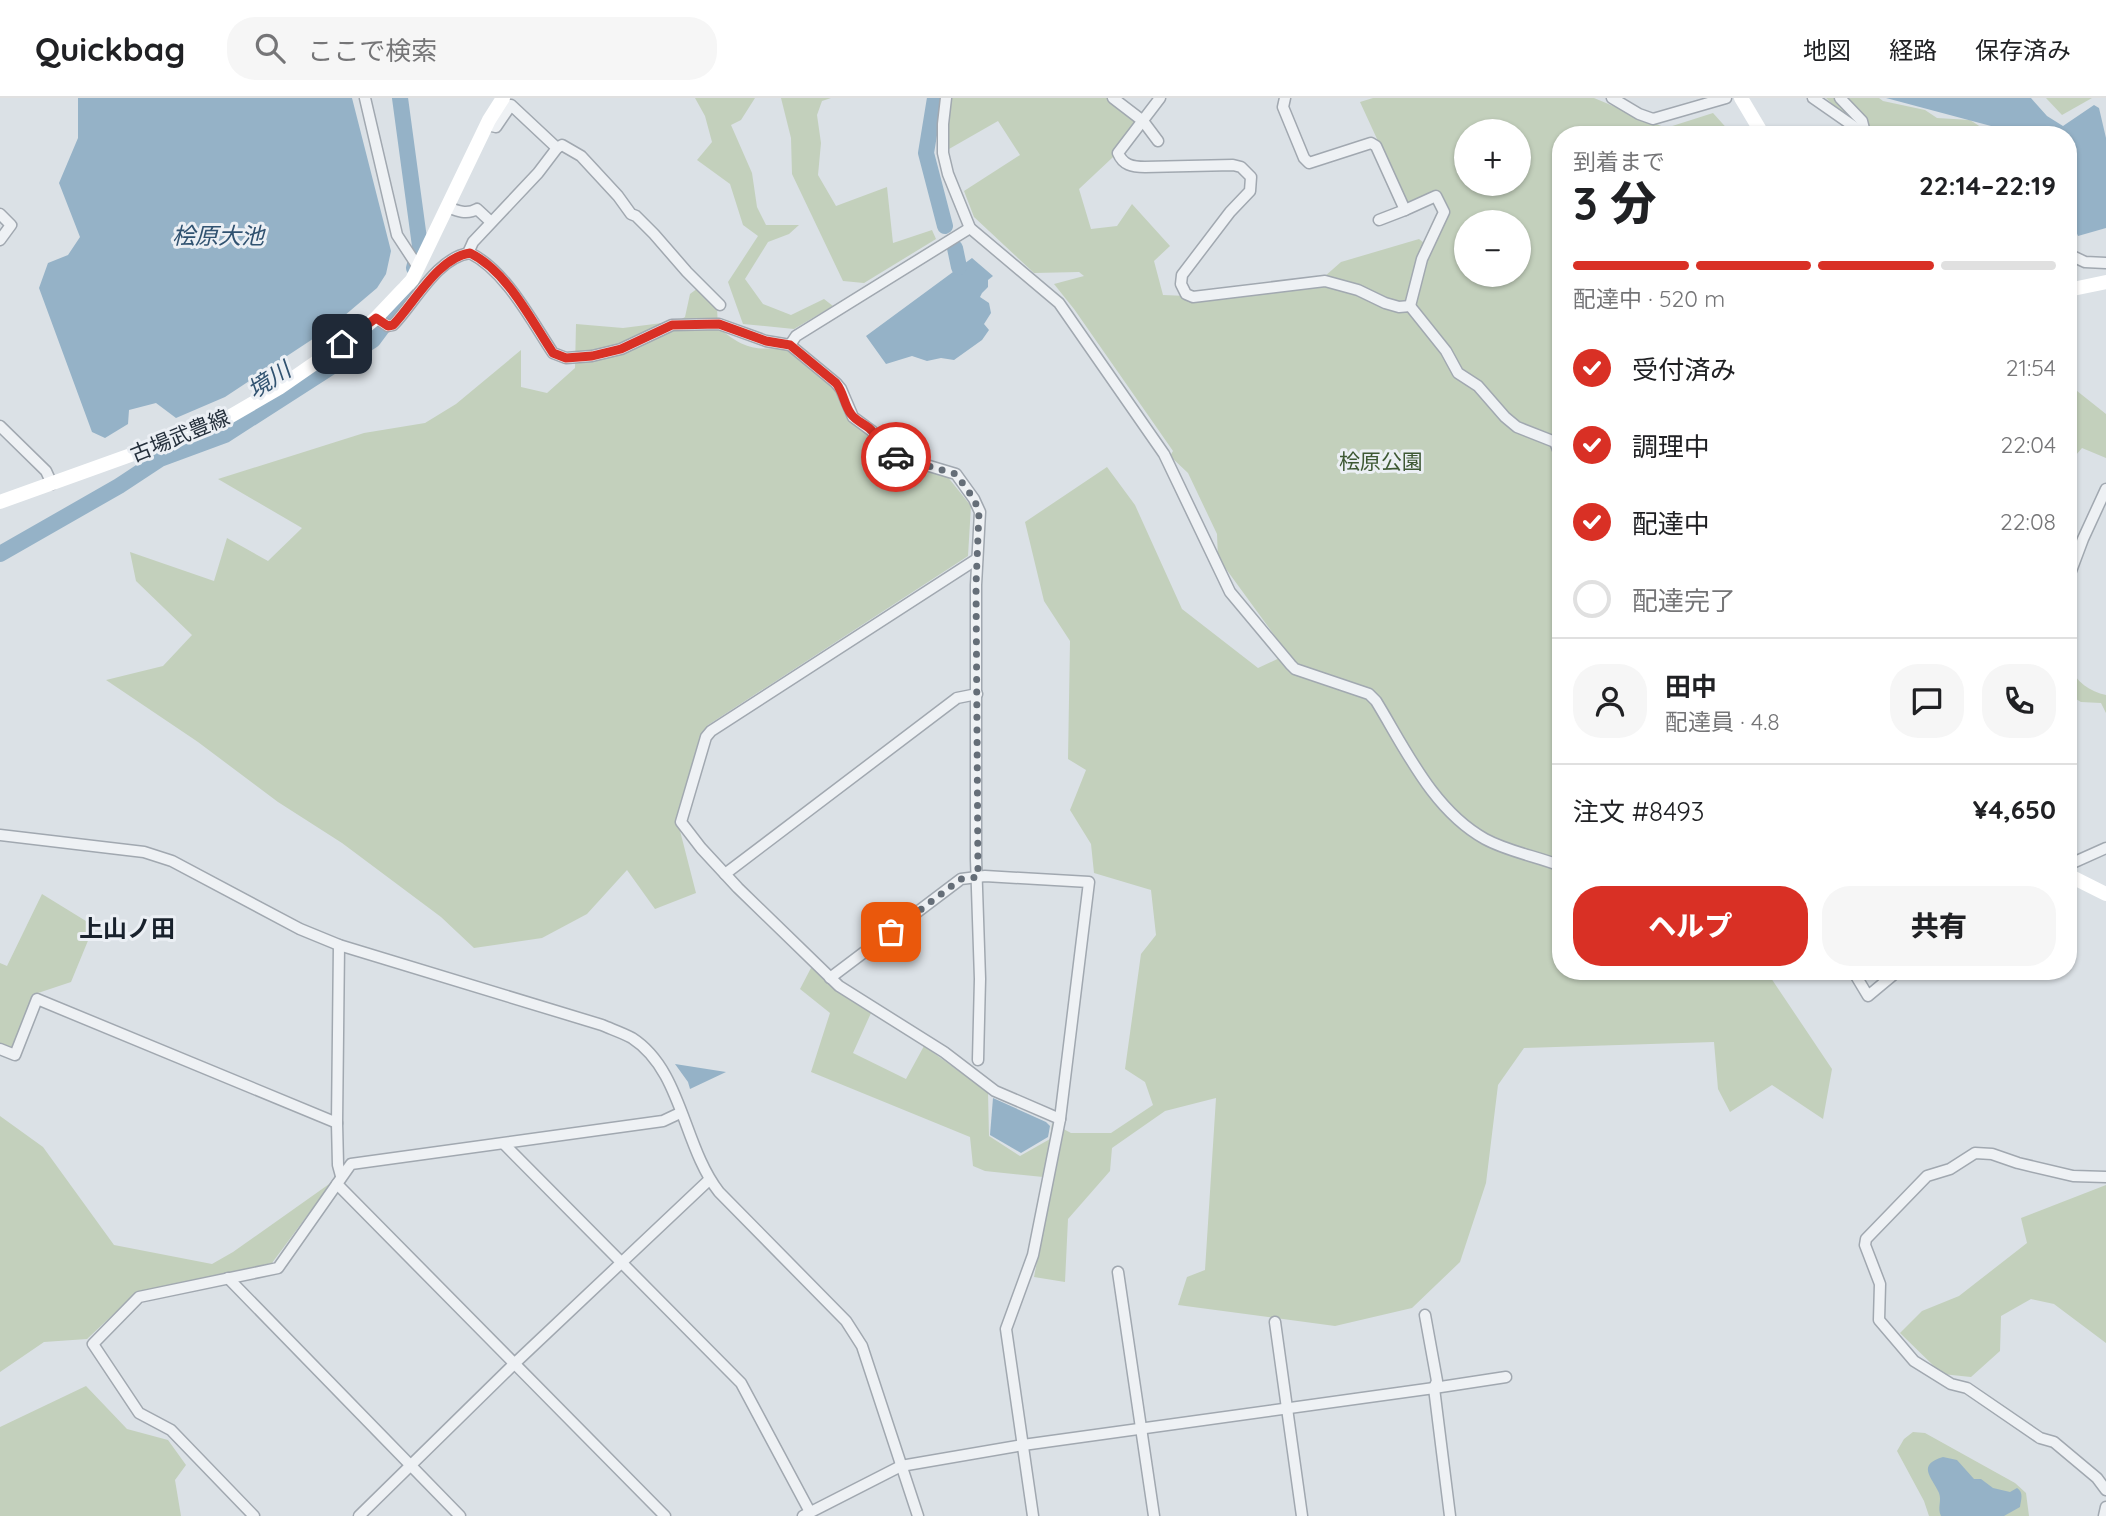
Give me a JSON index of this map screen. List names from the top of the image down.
{
  "streets": {
    "main road": ["古場武豊線"]
  },
  "districts": ["上山ノ田"],
  "water": ["桧原大池", "境川"],
  "parks": ["桧原公園"],
  "page": {
    "header": "Quickbag",
    "search": "ここで検索",
    "nav": ["地図", "経路", "保存済み"],
    "map_buttons": ["+", "−"],
    "heading": ["3 分", "到着まで", "22:14–22:19"],
    "panel": [
      "田中",
      "配達員 · 4.8",
      "注文 #8493",
      "¥4,650"
    ],
    "bar": "配達中 · 520 m",
    "list": [
      ["受付済み", "21:54"],
      ["調理中", "22:04"],
      ["配達中", "22:08"],
      "配達完了"
    ],
    "buttons": ["ヘルプ", "共有"]
  }
}
